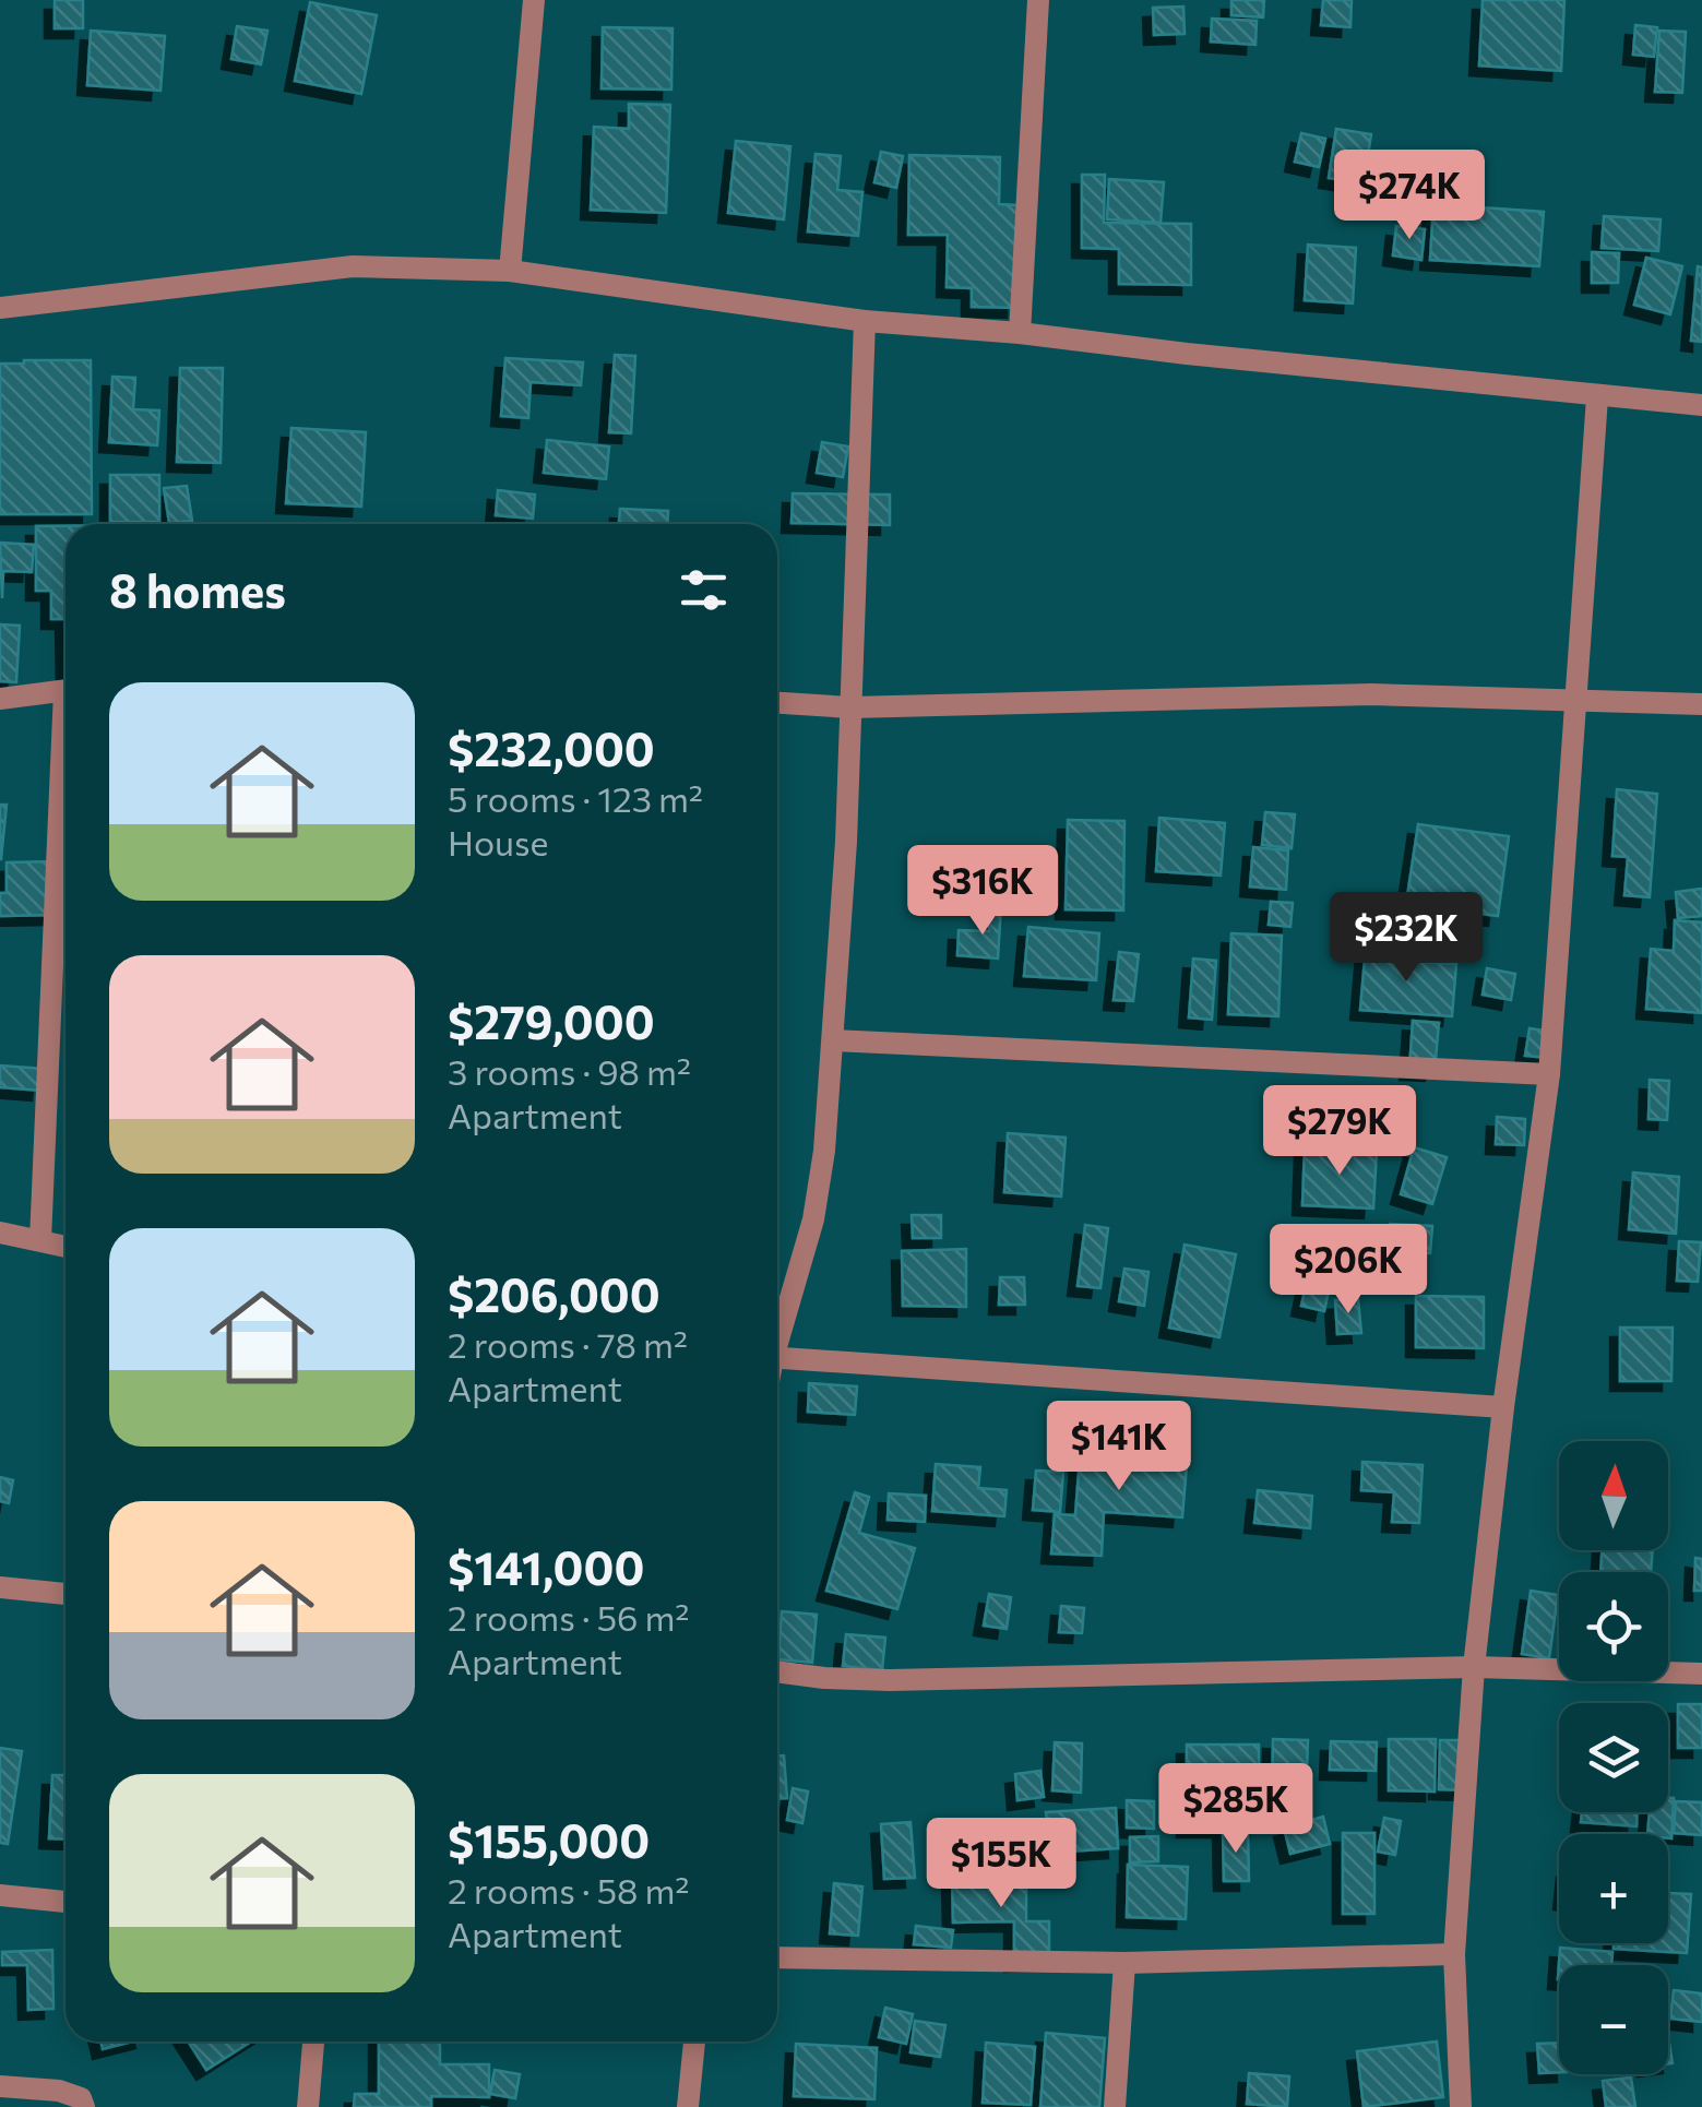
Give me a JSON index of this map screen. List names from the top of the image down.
{
  "north": "top",
  "page": {
    "price": [
      "$274K",
      "$316K",
      "$232K",
      "$279K",
      "$206K",
      "$141K",
      "$285K",
      "$155K"
    ],
    "heading": "8 homes",
    "list": [
      {
        "name": "$232,000",
        "note": "5 rooms · 123 m² · House"
      },
      {
        "name": "$279,000",
        "note": "3 rooms · 98 m² · Apartment"
      },
      {
        "name": "$206,000",
        "note": "2 rooms · 78 m² · Apartment"
      },
      {
        "name": "$141,000",
        "note": "2 rooms · 56 m² · Apartment"
      },
      {
        "name": "$155,000",
        "note": "2 rooms · 58 m² · Apartment"
      }
    ],
    "map_buttons": ["+", "−"]
  }
}
